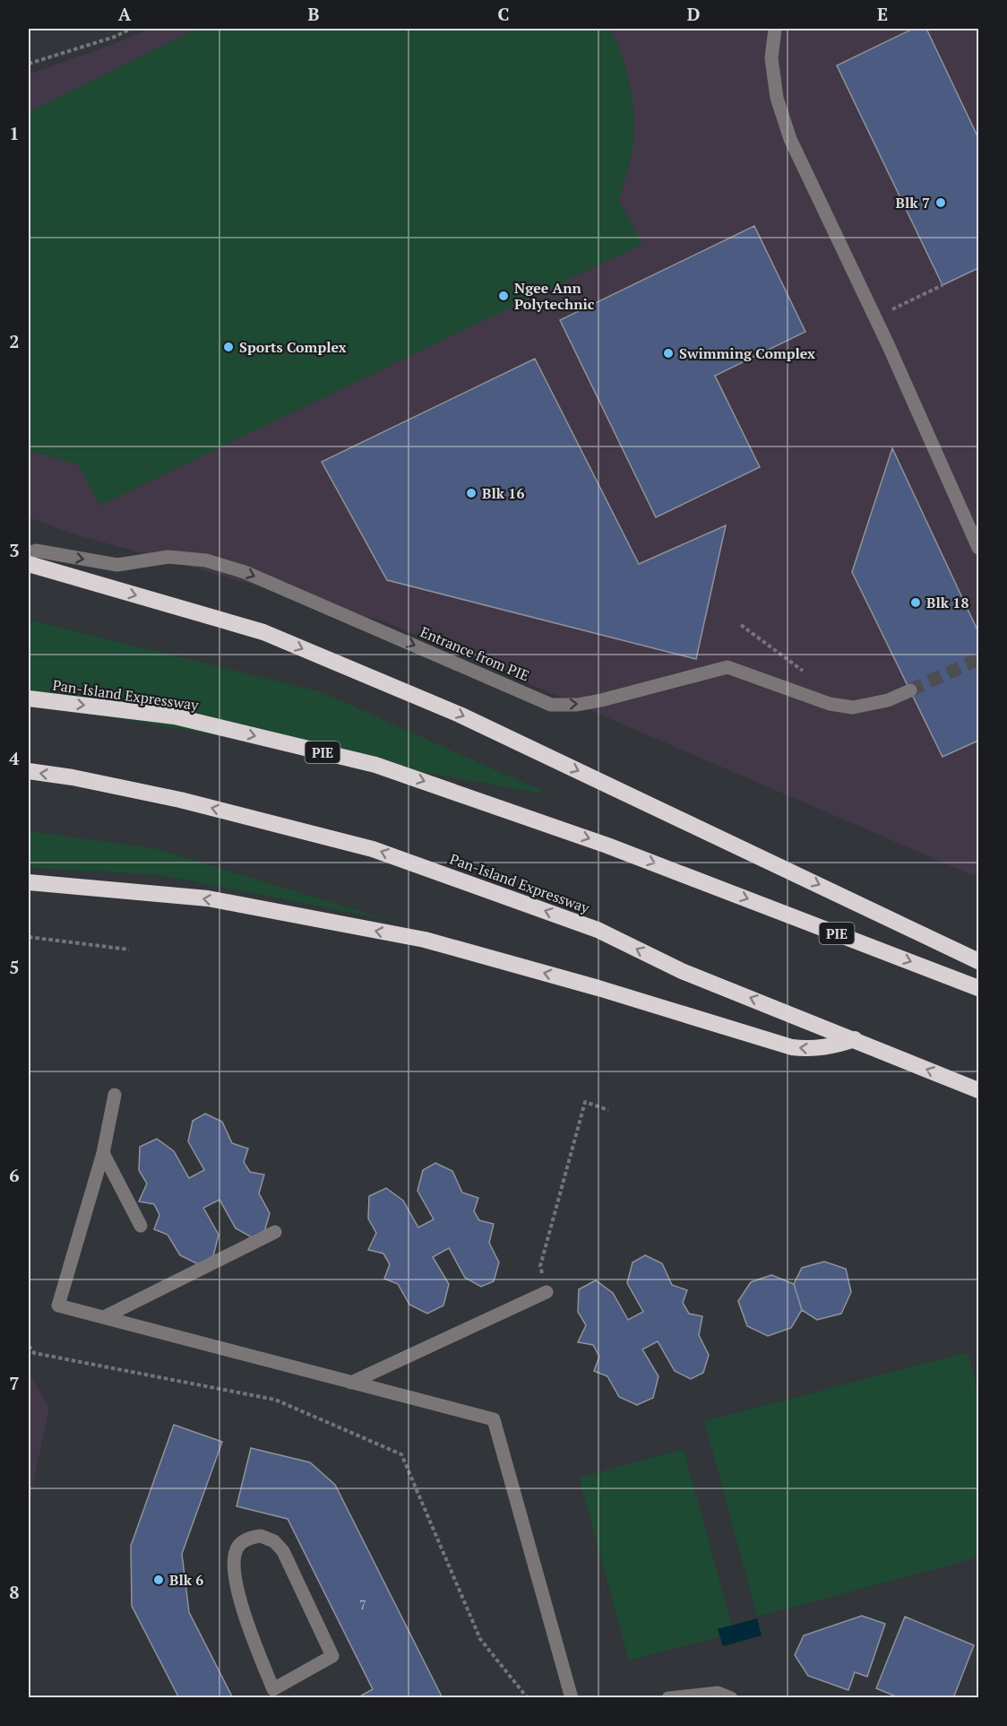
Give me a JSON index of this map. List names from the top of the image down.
{
  "streets": {
    "highway": ["Pan-Island Expressway", "PIE"],
    "street": ["Entrance from PIE"]
  },
  "one_way": ["Entrance from PIE"],
  "places": [
    "Blk 7",
    "Ngee Ann Polytechnic",
    "Sports Complex",
    "Swimming Complex",
    "Blk 16",
    "Blk 18",
    "Blk 6"
  ],
  "house_numbers": ["7"],
  "grid": {
    "columns": [
      "A",
      "B",
      "C",
      "D",
      "E"
    ],
    "rows": [
      "1",
      "2",
      "3",
      "4",
      "5",
      "6",
      "7",
      "8"
    ]
  }
}
